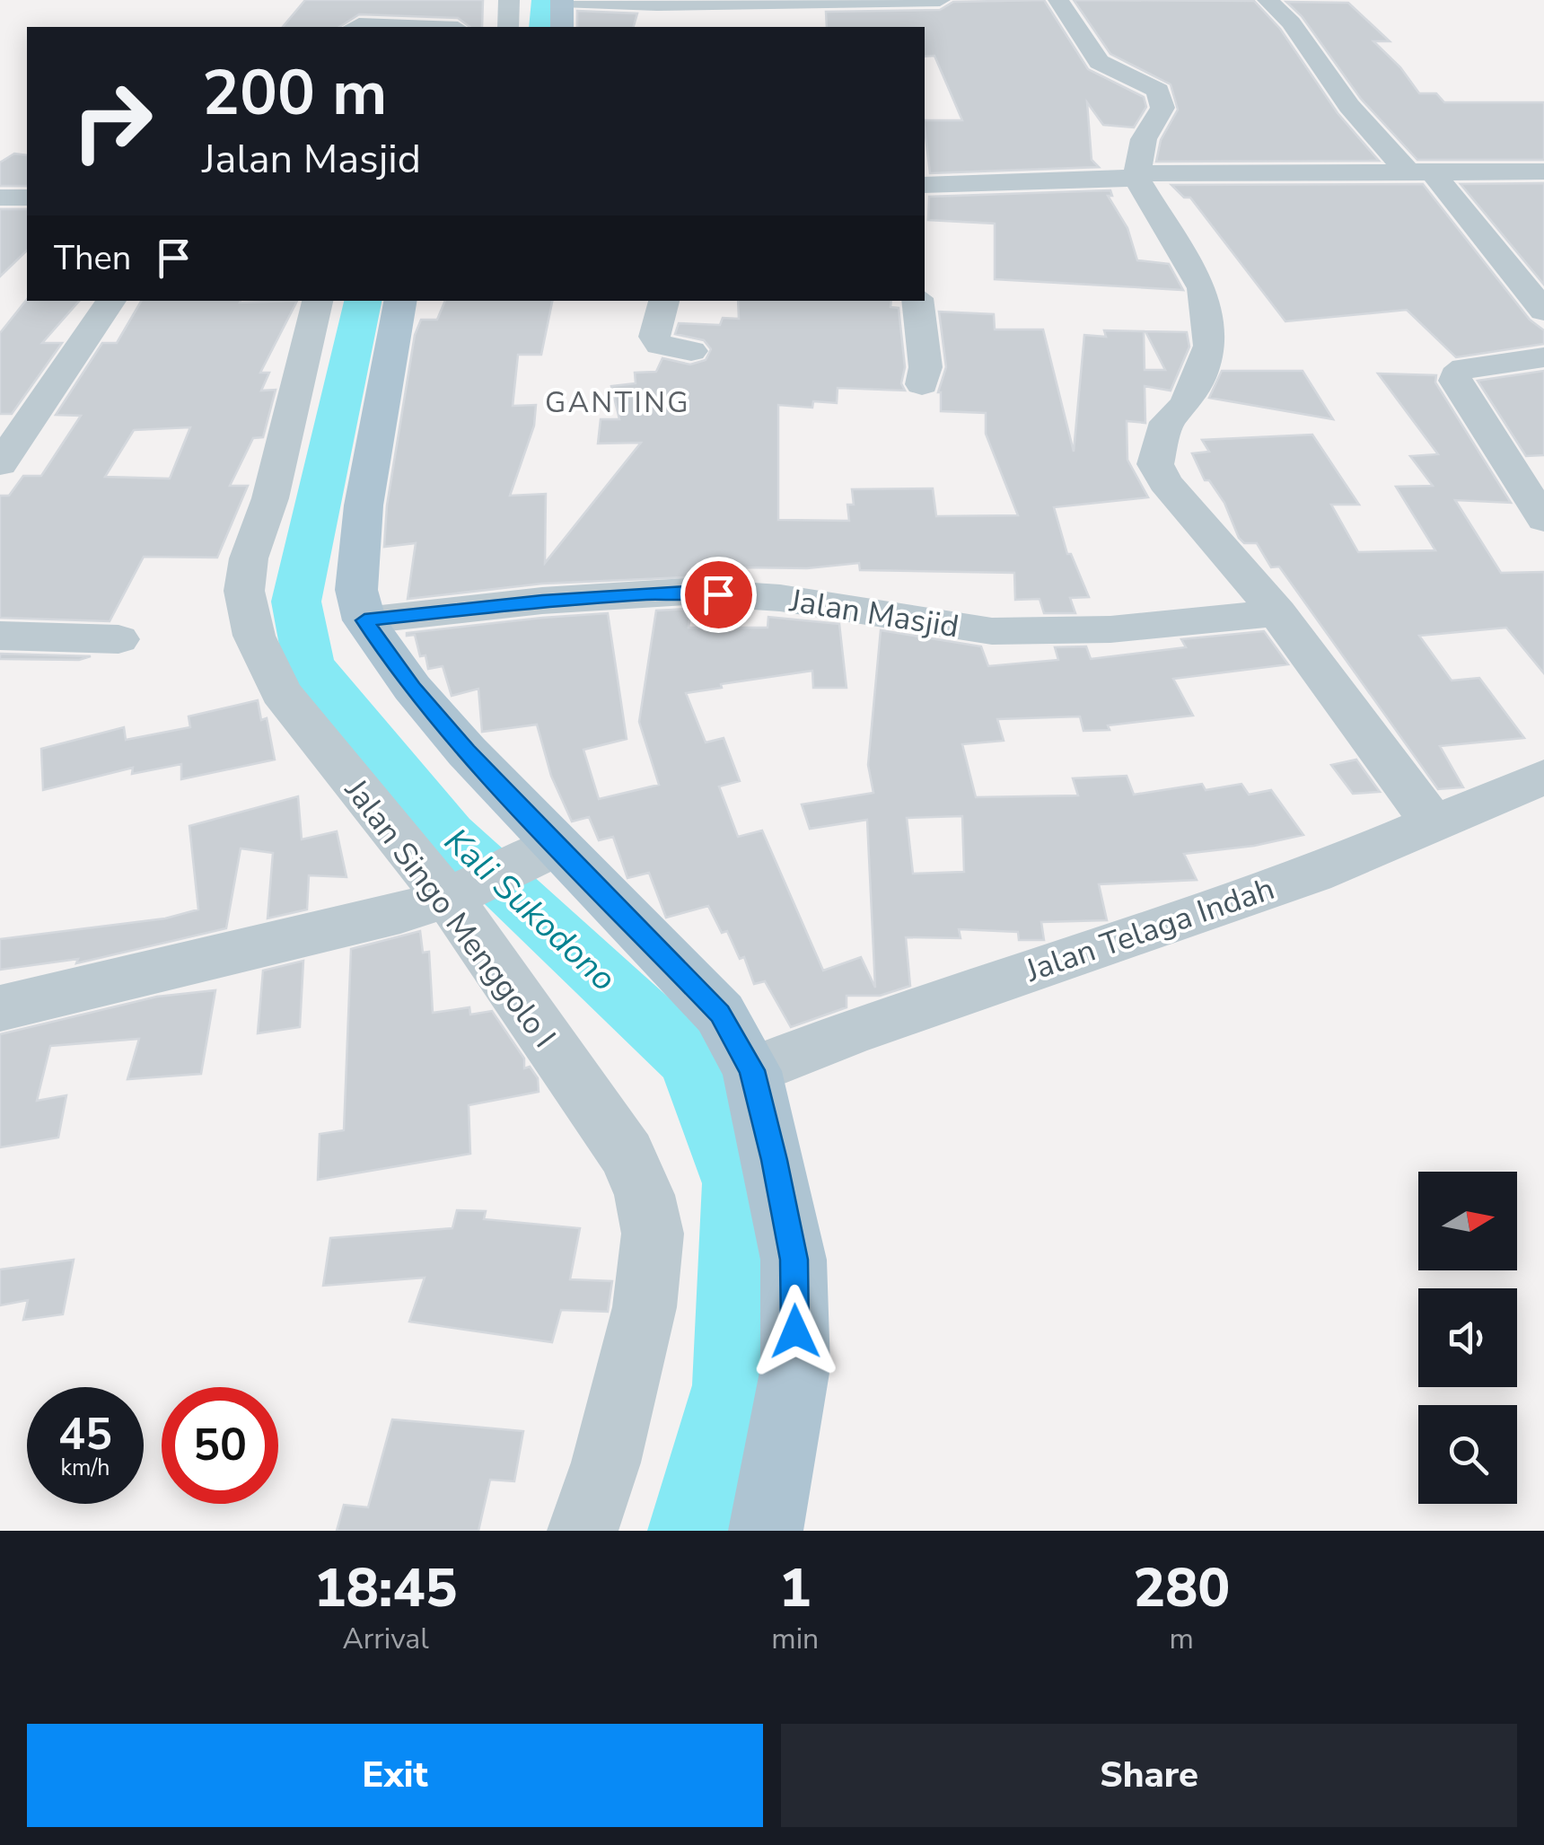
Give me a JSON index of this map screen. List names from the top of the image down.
{
  "streets": {
    "street": ["Jalan Masjid", "Jalan Singo Menggolo I", "Jalan Telaga Indah"]
  },
  "districts": ["GANTING"],
  "water": ["Kali Sukodono"],
  "north": "right",
  "page": {
    "turn": ["200 m", "Jalan Masjid"],
    "then": "Then",
    "speed": "45 km/h",
    "limit": "50",
    "eta": [
      "18:45",
      "Arrival",
      "1",
      "min",
      "280",
      "m"
    ],
    "buttons": ["Exit", "Share"]
  }
}
